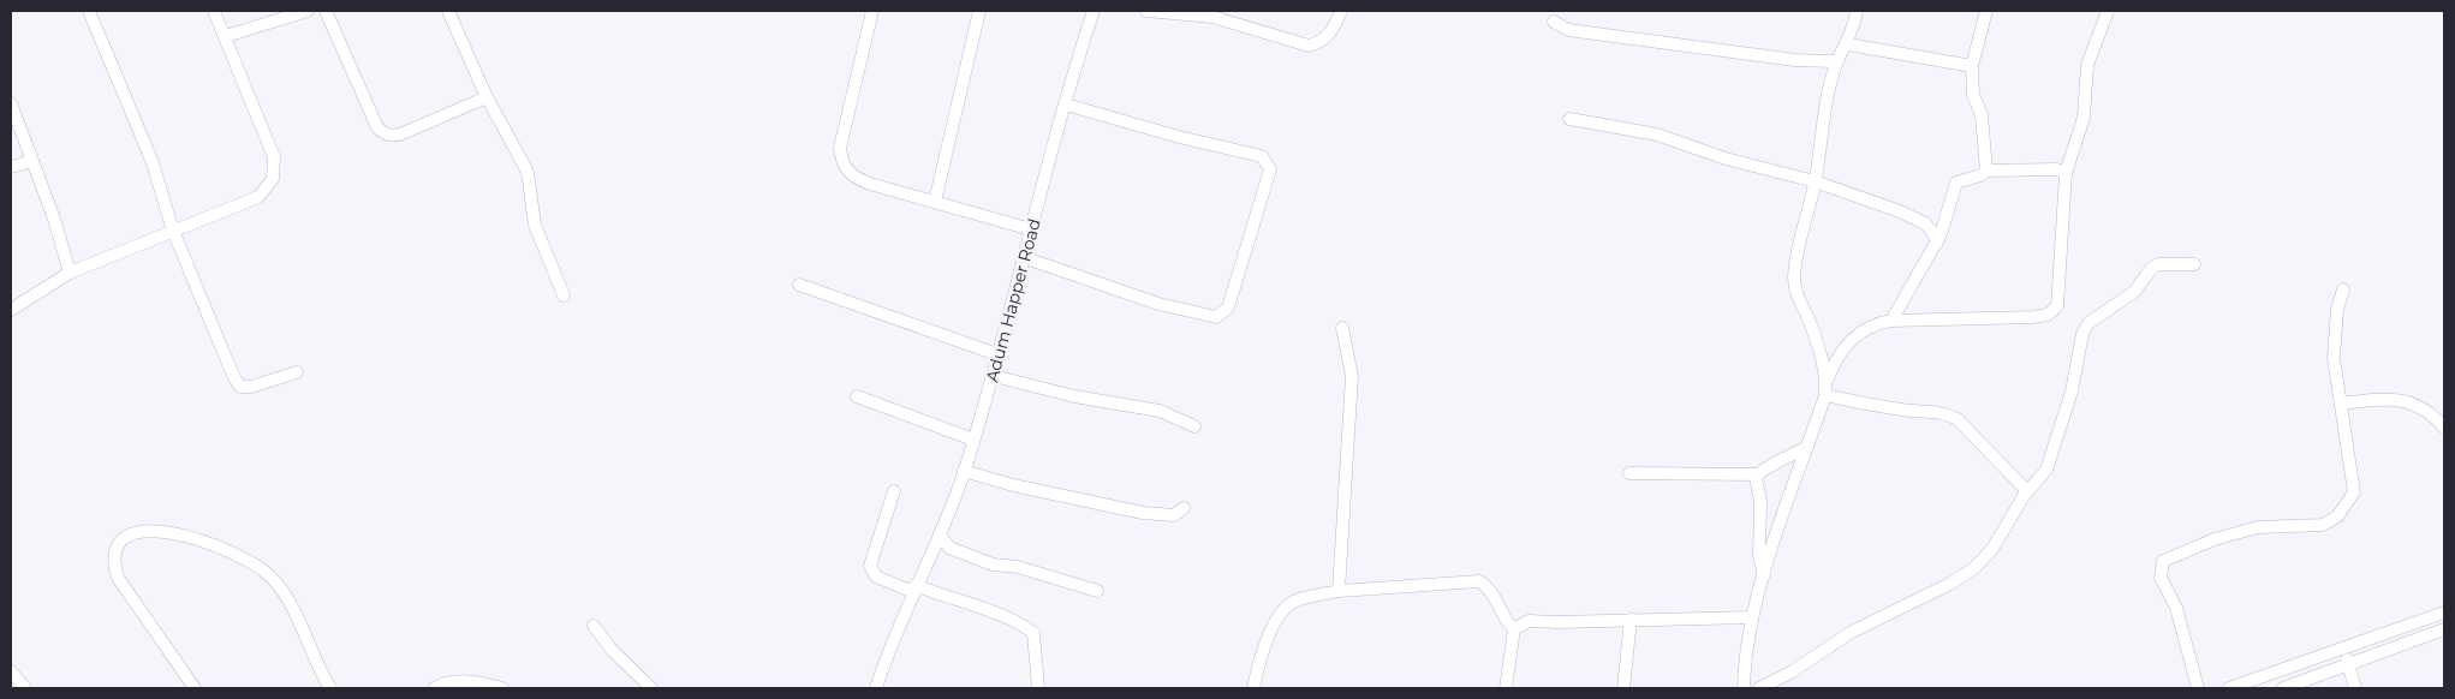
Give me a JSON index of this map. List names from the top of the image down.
{
  "streets": {
    "street": ["Adum Happer Road"]
  }
}
